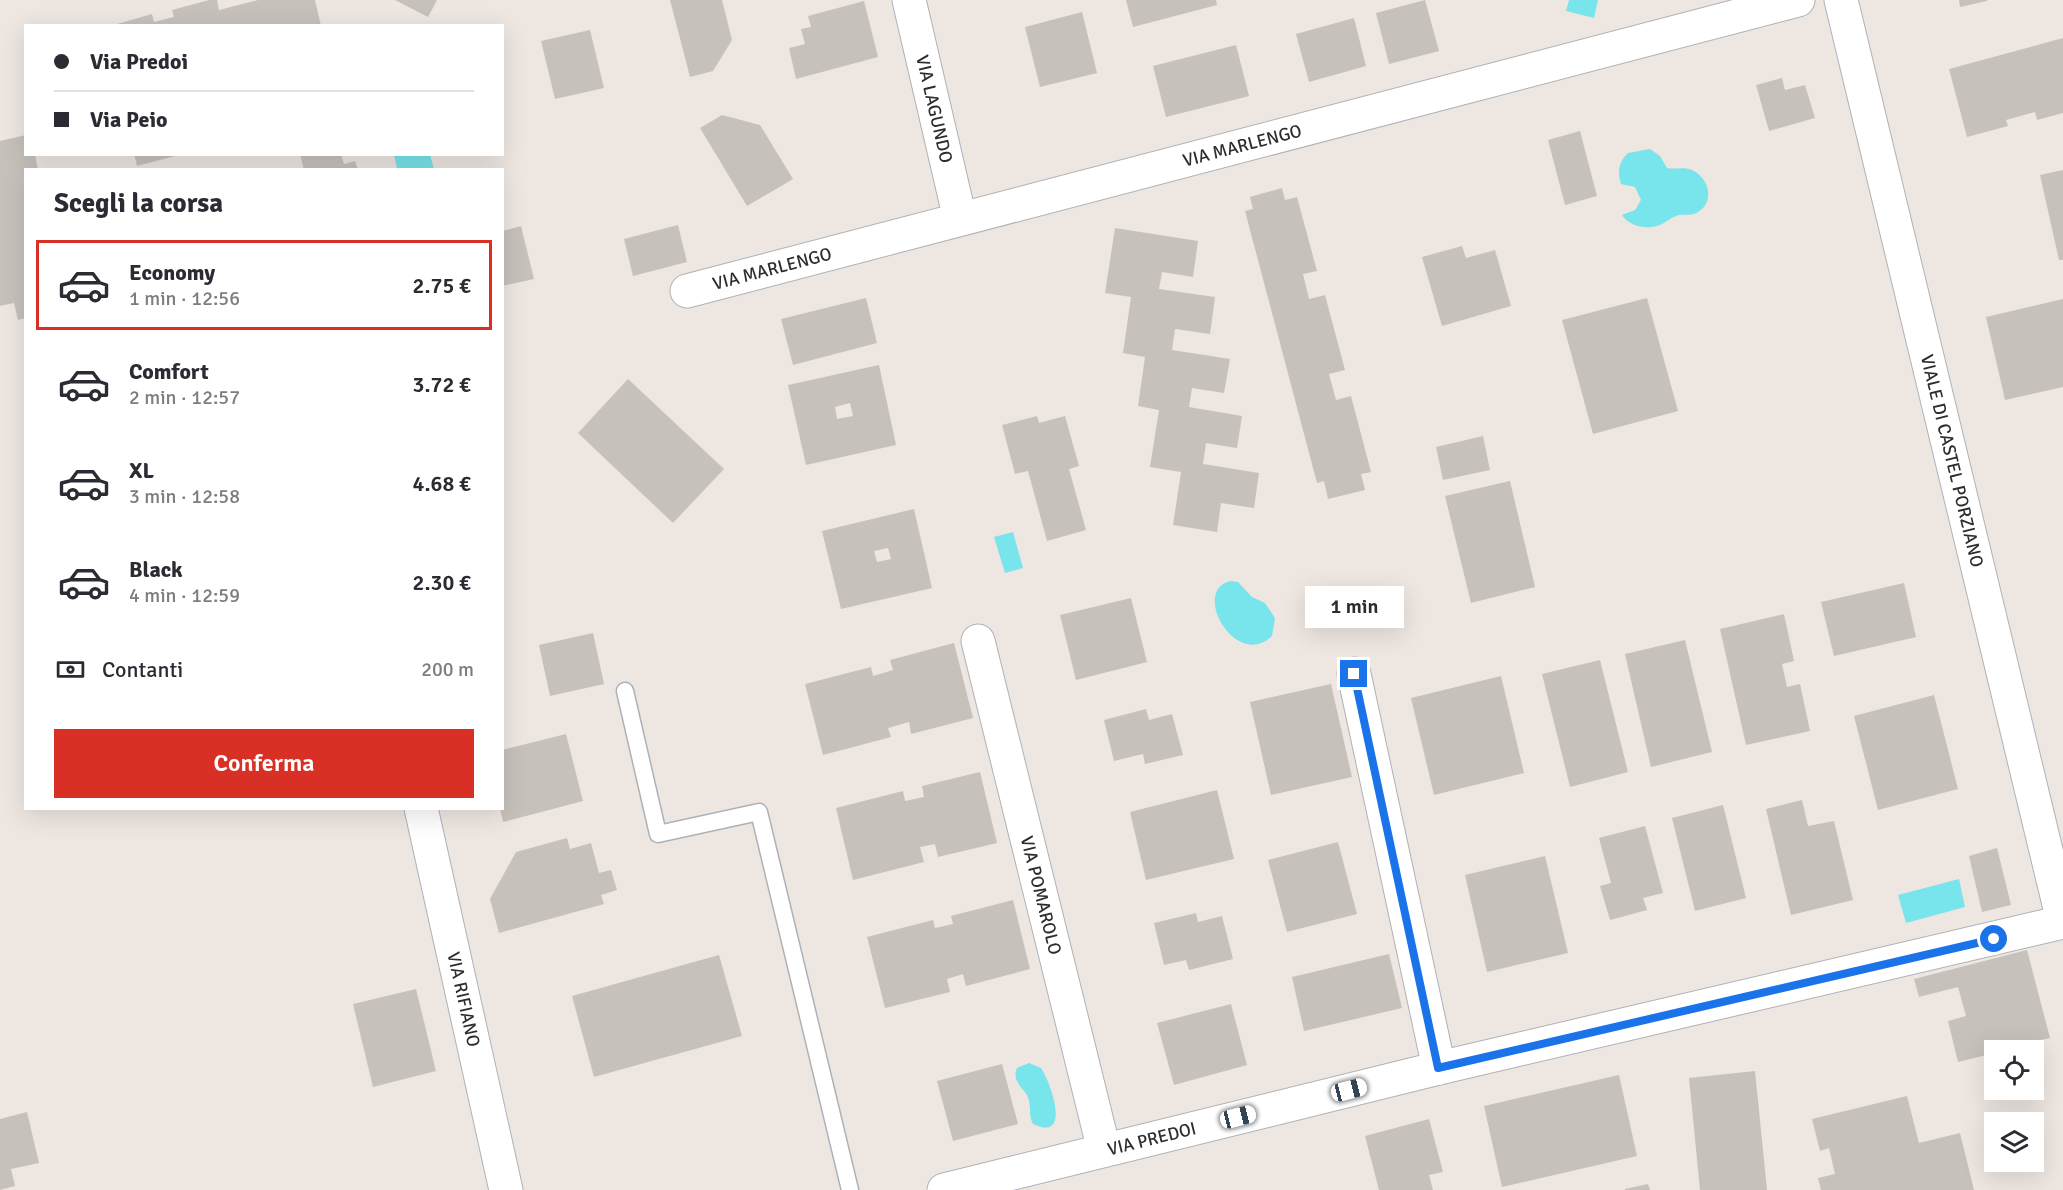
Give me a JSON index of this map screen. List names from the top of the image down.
{
  "streets": {
    "street": [
      "VIA LAGUNDO",
      "VIA MARLENGO",
      "VIALE DI CASTEL PORZIANO",
      "VIA POMAROLO",
      "VIA RIFIANO",
      "VIA PREDOI"
    ]
  },
  "crossings": [
    ["VIA LAGUNDO", "VIA MARLENGO"],
    ["VIALE DI CASTEL PORZIANO", "VIA PREDOI"],
    ["VIA POMAROLO", "VIA PREDOI"]
  ],
  "page": {
    "banner": ["Via Predoi", "Via Peio"],
    "heading": "Scegli la corsa",
    "list": [
      {
        "name": "Economy",
        "note": "1 min · 12:56",
        "value": "2.75 €"
      },
      {
        "name": "Comfort",
        "note": "2 min · 12:57",
        "value": "3.72 €"
      },
      {
        "name": "XL",
        "note": "3 min · 12:58",
        "value": "4.68 €"
      },
      {
        "name": "Black",
        "note": "4 min · 12:59",
        "value": "2.30 €"
      }
    ],
    "bubble": "1 min",
    "pay": ["Contanti", "200 m"],
    "buttons": "Conferma"
  }
}
